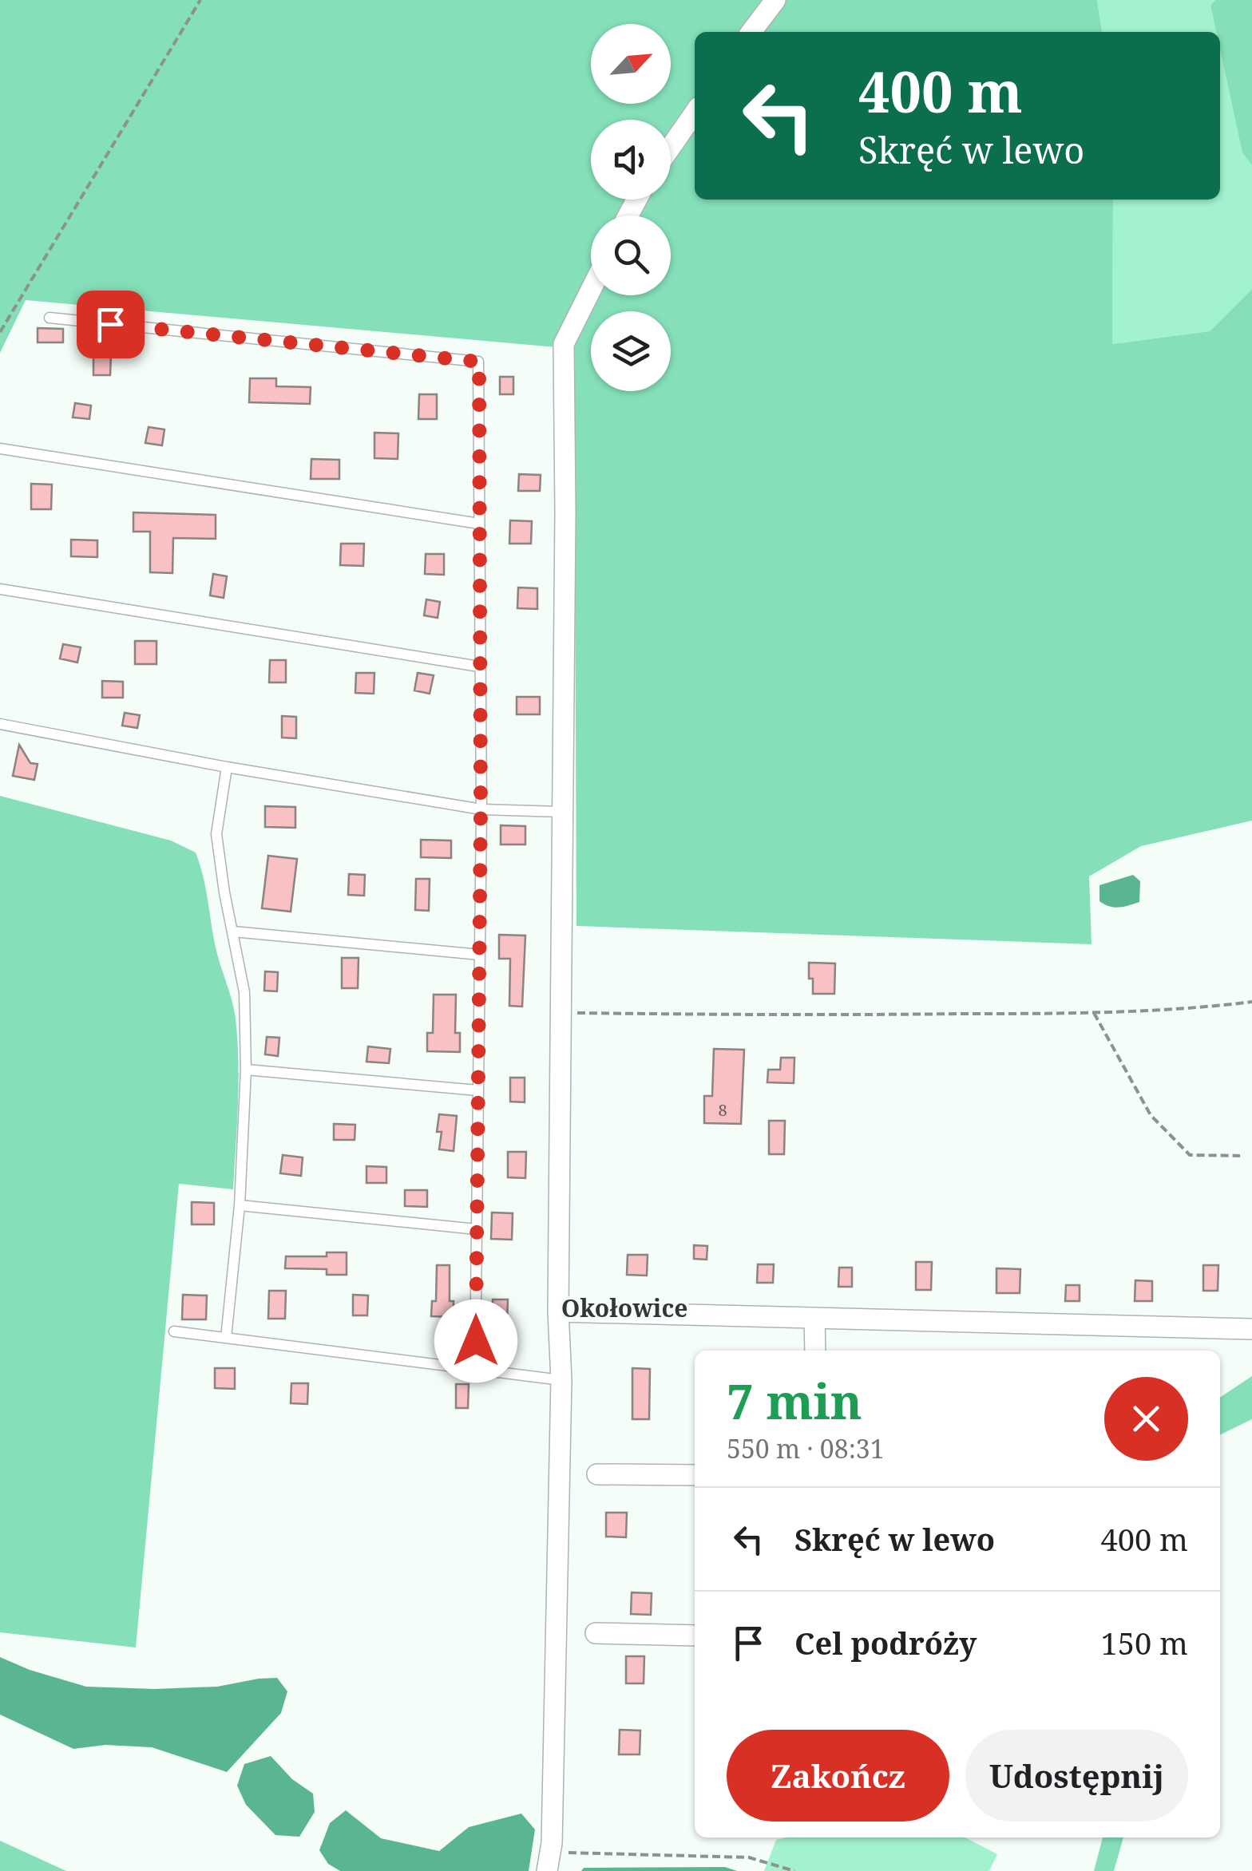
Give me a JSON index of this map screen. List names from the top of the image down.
{
  "districts": ["Okołowice"],
  "house_numbers": ["8"],
  "north": "top right",
  "page": {
    "turn": ["400 m", "Skręć w lewo"],
    "heading": ["7 min", "550 m · 08:31"],
    "list": [
      {
        "name": "Skręć w lewo",
        "value": "400 m"
      },
      {
        "name": "Cel podróży",
        "value": "150 m"
      }
    ],
    "buttons": ["Zakończ", "Udostępnij"]
  }
}
